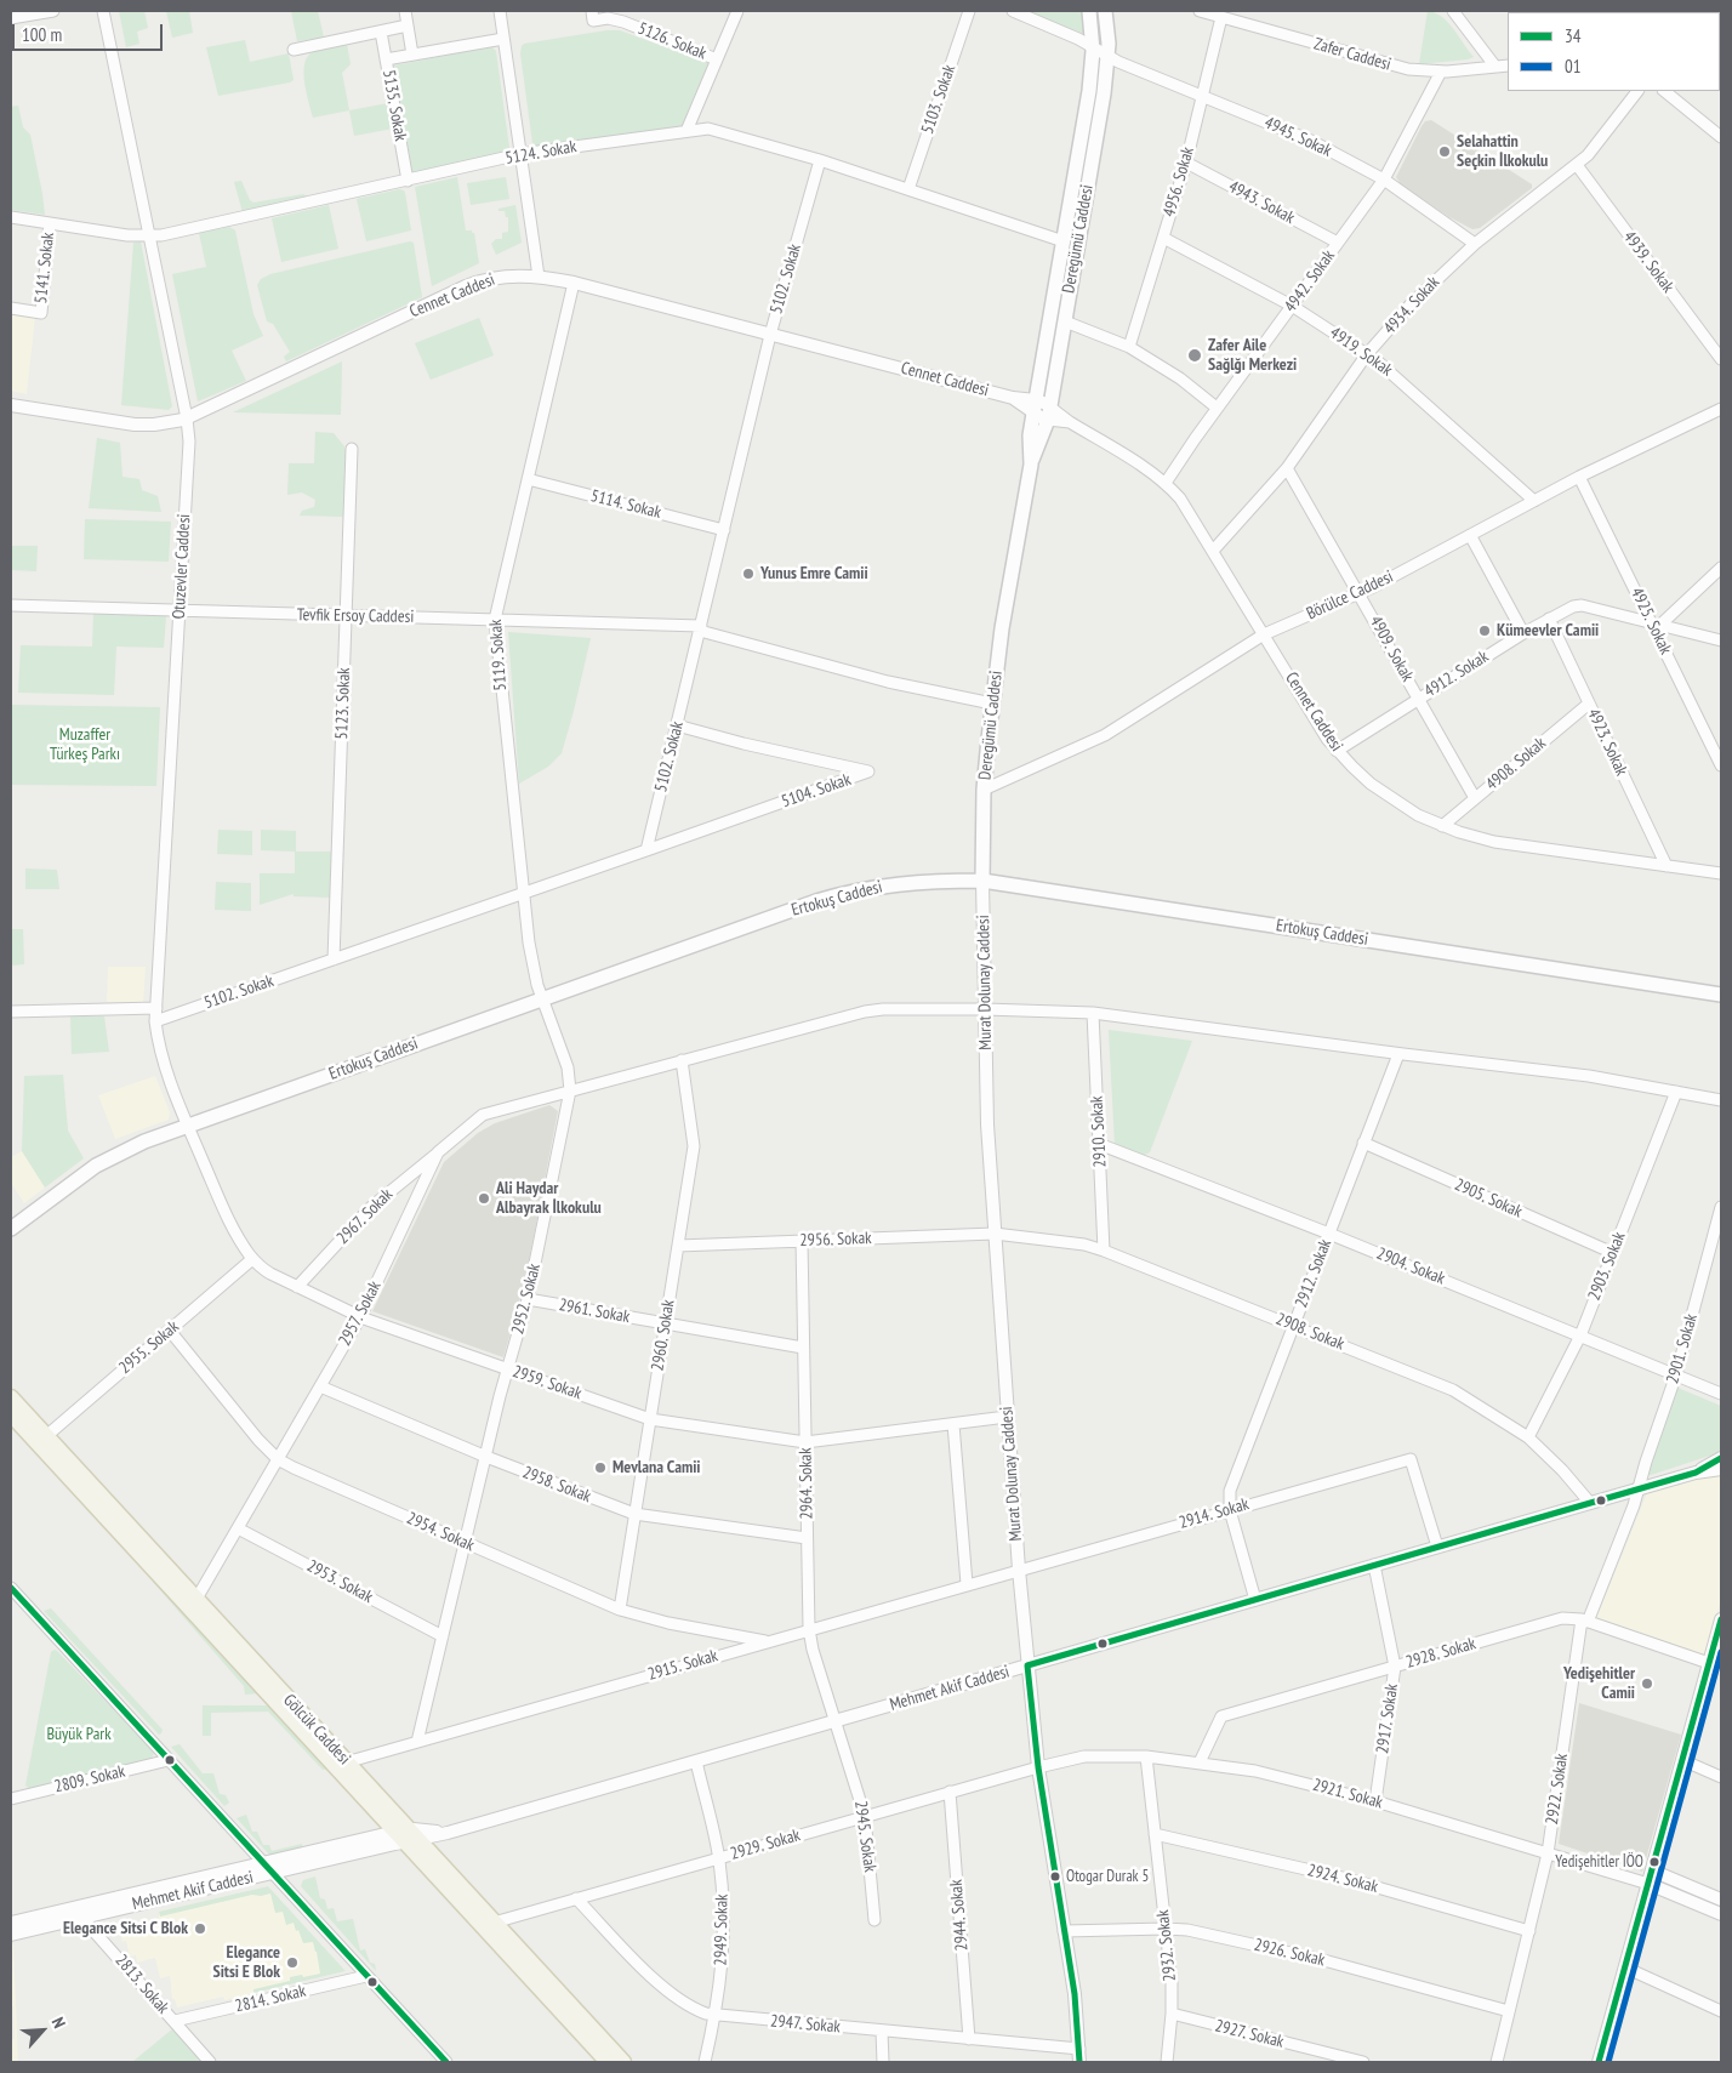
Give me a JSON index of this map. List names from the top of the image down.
{
  "streets": {
    "main road": ["Deregümü Caddesi", "Ertokuş Caddesi", "Gölcük Caddesi"],
    "street": [
      "5126. Sokak",
      "Zafer Caddesi",
      "5103. Sokak",
      "5135. Sokak",
      "4945. Sokak",
      "5124. Sokak",
      "4956. Sokak",
      "4943. Sokak",
      "4939. Sokak",
      "5141. Sokak",
      "5102. Sokak",
      "4942. Sokak",
      "Cennet Caddesi",
      "4934. Sokak",
      "4919. Sokak",
      "5114. Sokak",
      "Otuzevler Caddesi",
      "Börülce Caddesi",
      "Tevfik Ersoy Caddesi",
      "4925. Sokak",
      "4909. Sokak",
      "5119. Sokak",
      "4912. Sokak",
      "5123. Sokak",
      "4923. Sokak",
      "4908. Sokak",
      "5104. Sokak",
      "Murat Dolunay Caddesi",
      "2910. Sokak",
      "2905. Sokak",
      "2967. Sokak",
      "2956. Sokak",
      "2904. Sokak",
      "2903. Sokak",
      "2912. Sokak",
      "2952. Sokak",
      "2961. Sokak",
      "2957. Sokak",
      "2908. Sokak",
      "2960. Sokak",
      "2955. Sokak",
      "2901. Sokak",
      "2959. Sokak",
      "2964. Sokak",
      "2958. Sokak",
      "2914. Sokak",
      "2954. Sokak",
      "2953. Sokak",
      "2928. Sokak",
      "2915. Sokak",
      "Mehmet Akif Caddesi",
      "2917. Sokak",
      "2809. Sokak",
      "2922. Sokak",
      "2921. Sokak",
      "2945. Sokak",
      "2929. Sokak",
      "2924. Sokak",
      "2944. Sokak",
      "2949. Sokak",
      "2932. Sokak",
      "2926. Sokak",
      "2813. Sokak",
      "2814. Sokak",
      "2947. Sokak",
      "2927. Sokak"
    ]
  },
  "crossings": [
    ["Zafer Caddesi", "4956. Sokak"],
    ["Zafer Caddesi", "4942. Sokak"],
    ["5103. Sokak", "5124. Sokak"],
    ["5135. Sokak", "5124. Sokak"],
    ["4945. Sokak", "4956. Sokak"],
    ["4945. Sokak", "Deregümü Caddesi"],
    ["4945. Sokak", "4942. Sokak"],
    ["4945. Sokak", "4934. Sokak"],
    ["5124. Sokak", "Deregümü Caddesi"],
    ["5124. Sokak", "5141. Sokak"],
    ["5124. Sokak", "5102. Sokak"],
    ["5124. Sokak", "Otuzevler Caddesi"],
    ["4956. Sokak", "4943. Sokak"],
    ["4956. Sokak", "4919. Sokak"],
    ["4943. Sokak", "4942. Sokak"],
    ["Deregümü Caddesi", "Cennet Caddesi"],
    ["Deregümü Caddesi", "Börülce Caddesi"],
    ["Deregümü Caddesi", "Tevfik Ersoy Caddesi"],
    ["Deregümü Caddesi", "Ertokuş Caddesi"],
    ["Deregümü Caddesi", "Murat Dolunay Caddesi"],
    ["4939. Sokak", "4934. Sokak"],
    ["5102. Sokak", "Cennet Caddesi"],
    ["5102. Sokak", "5114. Sokak"],
    ["5102. Sokak", "Otuzevler Caddesi"],
    ["5102. Sokak", "Tevfik Ersoy Caddesi"],
    ["5102. Sokak", "5119. Sokak"],
    ["5102. Sokak", "5123. Sokak"],
    ["5102. Sokak", "5104. Sokak"],
    ["4942. Sokak", "Cennet Caddesi"],
    ["4942. Sokak", "4919. Sokak"],
    ["Cennet Caddesi", "4934. Sokak"],
    ["Cennet Caddesi", "Otuzevler Caddesi"],
    ["Cennet Caddesi", "Börülce Caddesi"],
    ["Cennet Caddesi", "5119. Sokak"],
    ["Cennet Caddesi", "4912. Sokak"],
    ["Cennet Caddesi", "4923. Sokak"],
    ["Cennet Caddesi", "4908. Sokak"],
    ["4934. Sokak", "4919. Sokak"],
    ["4934. Sokak", "4909. Sokak"],
    ["4919. Sokak", "Börülce Caddesi"],
    ["5114. Sokak", "5119. Sokak"],
    ["Otuzevler Caddesi", "Tevfik Ersoy Caddesi"],
    ["Otuzevler Caddesi", "Ertokuş Caddesi"],
    ["Otuzevler Caddesi", "2959. Sokak"],
    ["Börülce Caddesi", "4925. Sokak"],
    ["Börülce Caddesi", "4909. Sokak"],
    ["Tevfik Ersoy Caddesi", "5119. Sokak"],
    ["Tevfik Ersoy Caddesi", "5123. Sokak"],
    ["4925. Sokak", "4912. Sokak"],
    ["4909. Sokak", "4912. Sokak"],
    ["4909. Sokak", "4908. Sokak"],
    ["5119. Sokak", "Ertokuş Caddesi"],
    ["5119. Sokak", "2952. Sokak"],
    ["4912. Sokak", "4923. Sokak"],
    ["4923. Sokak", "4908. Sokak"],
    ["Ertokuş Caddesi", "Murat Dolunay Caddesi"],
    ["Ertokuş Caddesi", "2952. Sokak"],
    ["Ertokuş Caddesi", "2959. Sokak"],
    ["Murat Dolunay Caddesi", "2956. Sokak"],
    ["Murat Dolunay Caddesi", "2957. Sokak"],
    ["Murat Dolunay Caddesi", "2908. Sokak"],
    ["Murat Dolunay Caddesi", "2959. Sokak"],
    ["Murat Dolunay Caddesi", "2914. Sokak"],
    ["Murat Dolunay Caddesi", "2915. Sokak"],
    ["Murat Dolunay Caddesi", "Mehmet Akif Caddesi"],
    ["Murat Dolunay Caddesi", "2921. Sokak"],
    ["Murat Dolunay Caddesi", "2929. Sokak"],
    ["Murat Dolunay Caddesi", "2926. Sokak"],
    ["Murat Dolunay Caddesi", "2947. Sokak"],
    ["2910. Sokak", "2904. Sokak"],
    ["2910. Sokak", "2957. Sokak"],
    ["2910. Sokak", "2908. Sokak"],
    ["2905. Sokak", "2903. Sokak"],
    ["2905. Sokak", "2912. Sokak"],
    ["2967. Sokak", "2957. Sokak"],
    ["2967. Sokak", "2959. Sokak"],
    ["2956. Sokak", "2908. Sokak"],
    ["2956. Sokak", "2960. Sokak"],
    ["2956. Sokak", "2964. Sokak"],
    ["2904. Sokak", "2903. Sokak"],
    ["2904. Sokak", "2912. Sokak"],
    ["2904. Sokak", "2901. Sokak"],
    ["2903. Sokak", "2957. Sokak"],
    ["2903. Sokak", "2908. Sokak"],
    ["2912. Sokak", "2957. Sokak"],
    ["2912. Sokak", "2908. Sokak"],
    ["2912. Sokak", "2914. Sokak"],
    ["2912. Sokak", "Mehmet Akif Caddesi"],
    ["2952. Sokak", "2961. Sokak"],
    ["2952. Sokak", "2957. Sokak"],
    ["2952. Sokak", "2959. Sokak"],
    ["2952. Sokak", "2958. Sokak"],
    ["2952. Sokak", "2954. Sokak"],
    ["2952. Sokak", "2953. Sokak"],
    ["2952. Sokak", "2915. Sokak"],
    ["2961. Sokak", "2960. Sokak"],
    ["2961. Sokak", "2964. Sokak"],
    ["2957. Sokak", "2960. Sokak"],
    ["2957. Sokak", "2959. Sokak"],
    ["2957. Sokak", "2958. Sokak"],
    ["2957. Sokak", "2954. Sokak"],
    ["2957. Sokak", "2953. Sokak"],
    ["2957. Sokak", "Gölcük Caddesi"],
    ["2908. Sokak", "Mehmet Akif Caddesi"],
    ["2960. Sokak", "2959. Sokak"],
    ["2960. Sokak", "2958. Sokak"],
    ["2960. Sokak", "2954. Sokak"],
    ["2955. Sokak", "2959. Sokak"],
    ["2955. Sokak", "2954. Sokak"],
    ["2955. Sokak", "Gölcük Caddesi"],
    ["2901. Sokak", "Mehmet Akif Caddesi"],
    ["2901. Sokak", "2922. Sokak"],
    ["2959. Sokak", "2964. Sokak"],
    ["2964. Sokak", "2958. Sokak"],
    ["2964. Sokak", "2915. Sokak"],
    ["2964. Sokak", "Mehmet Akif Caddesi"],
    ["2964. Sokak", "2945. Sokak"],
    ["2914. Sokak", "2915. Sokak"],
    ["2914. Sokak", "Mehmet Akif Caddesi"],
    ["2954. Sokak", "2915. Sokak"],
    ["2928. Sokak", "2917. Sokak"],
    ["2928. Sokak", "2922. Sokak"],
    ["2928. Sokak", "2921. Sokak"],
    ["2915. Sokak", "Gölcük Caddesi"],
    ["Mehmet Akif Caddesi", "2917. Sokak"],
    ["Mehmet Akif Caddesi", "Gölcük Caddesi"],
    ["Mehmet Akif Caddesi", "2922. Sokak"],
    ["Mehmet Akif Caddesi", "2945. Sokak"],
    ["Mehmet Akif Caddesi", "2949. Sokak"],
    ["Mehmet Akif Caddesi", "2813. Sokak"],
    ["2917. Sokak", "2921. Sokak"],
    ["Gölcük Caddesi", "2929. Sokak"],
    ["2922. Sokak", "2921. Sokak"],
    ["2922. Sokak", "2924. Sokak"],
    ["2922. Sokak", "2926. Sokak"],
    ["2921. Sokak", "2929. Sokak"],
    ["2921. Sokak", "2932. Sokak"],
    ["2945. Sokak", "2929. Sokak"],
    ["2929. Sokak", "2944. Sokak"],
    ["2929. Sokak", "2949. Sokak"],
    ["2929. Sokak", "2947. Sokak"],
    ["2924. Sokak", "2932. Sokak"],
    ["2944. Sokak", "2947. Sokak"],
    ["2949. Sokak", "2947. Sokak"],
    ["2932. Sokak", "2926. Sokak"],
    ["2932. Sokak", "2927. Sokak"],
    ["2813. Sokak", "2814. Sokak"]
  ],
  "parks": ["Muzaffer Türkeş Parkı", "Büyük Park"],
  "places": [
    "Selahattin Seçkin İlkokulu",
    "Zafer Aile Sağlğı Merkezi",
    "Yunus Emre Camii",
    "Kümeevler Camii",
    "Ali Haydar Albayrak İlkokulu",
    "Mevlana Camii",
    "Yedişehitler Camii",
    "Yedişehitler İÖO",
    "Otogar Durak 5",
    "Elegance Sitsi C Blok",
    "Elegance Sitsi E Blok"
  ],
  "lines": ["transit line 34", "transit line 01"],
  "legend": ["34", "01"],
  "scale_bar": "100 m",
  "north": "top right"
}
